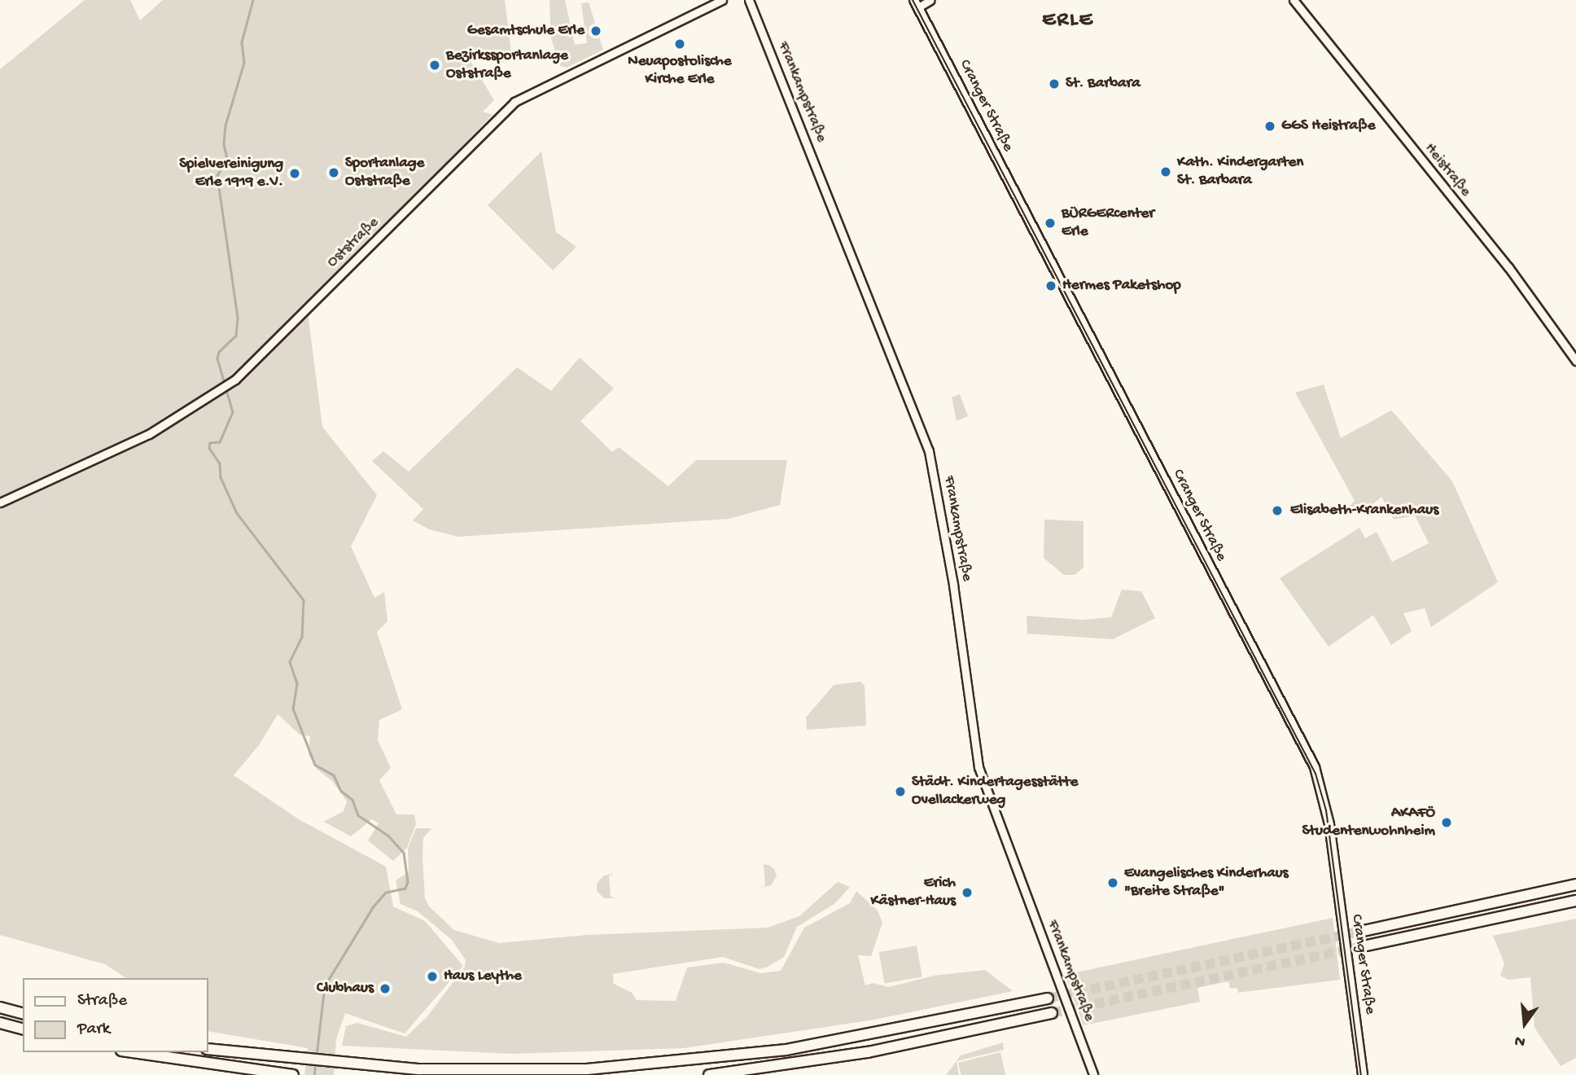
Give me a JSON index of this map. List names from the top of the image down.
{
  "streets": {
    "main road": ["Cranger Straße"],
    "street": ["Frankampstraße", "Heistraße", "Oststraße"]
  },
  "districts": ["ERLE"],
  "places": [
    "Gesamtschule Erle",
    "Neuapostolische Kirche Erle",
    "Bezirkssportanlage Oststraße",
    "St. Barbara",
    "GGS Heistraße",
    "Kath. Kindergarten St. Barbara",
    "Sportanlage Oststraße",
    "Spielvereinigung Erle 1919 e.V.",
    "BÜRGERcenter Erle",
    "Hermes Paketshop",
    "Elisabeth-Krankenhaus",
    "Städt. Kindertagesstätte Ovellackerweg",
    "AKAFÖ Studentenwohnheim",
    "Evangelisches Kinderhaus \"Breite Straße\"",
    "Erich Kästner-Haus",
    "Haus Leythe",
    "Clubhaus"
  ],
  "legend": ["Straße", "Park"],
  "north": "bottom"
}
